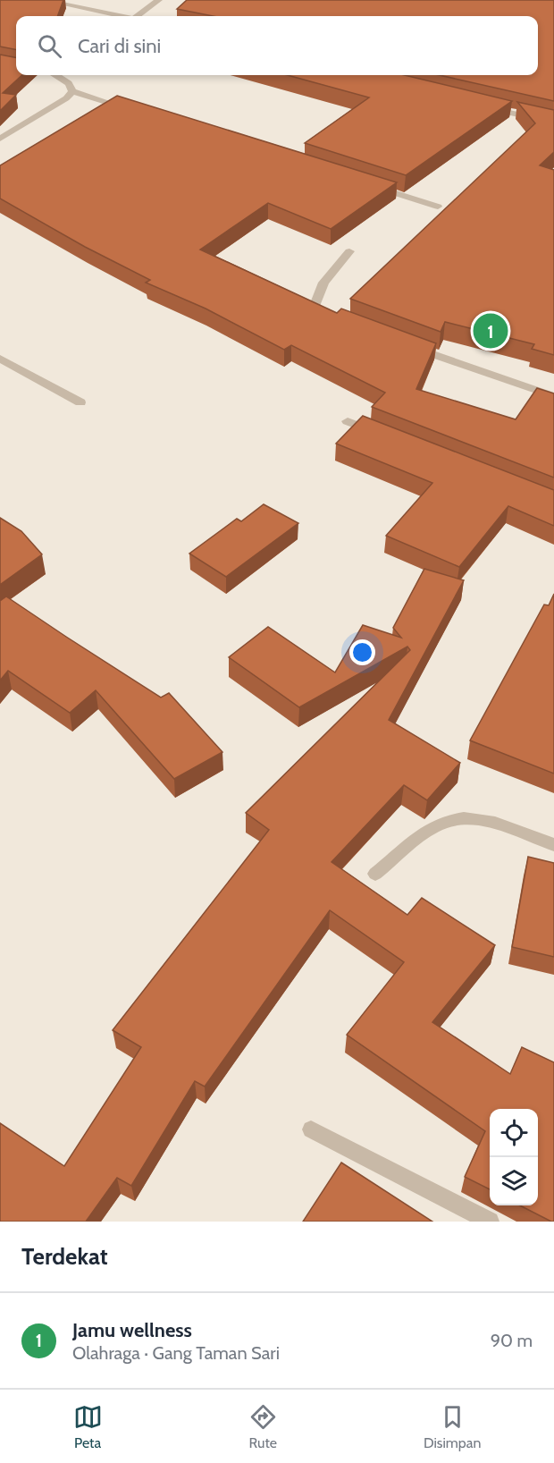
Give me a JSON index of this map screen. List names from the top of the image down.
{
  "page": {
    "search": "Cari di sini",
    "pins": "1",
    "heading": "Terdekat",
    "list": [
      {
        "mark": "1",
        "name": "Jamu wellness",
        "note": "Olahraga · Gang Taman Sari",
        "value": "90 m"
      }
    ],
    "nav": ["Peta", "Rute", "Disimpan"]
  }
}
